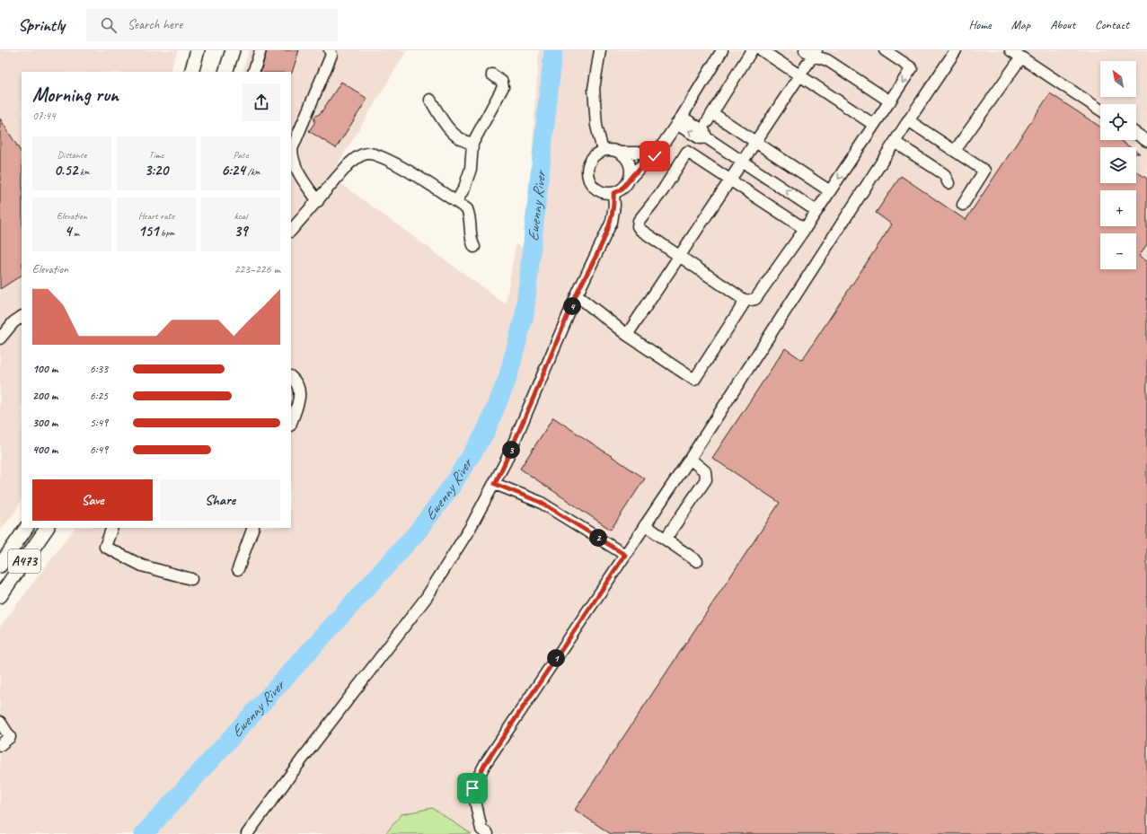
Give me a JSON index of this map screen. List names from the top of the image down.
{
  "streets": {
    "main road": ["A473"]
  },
  "water": ["Ewenny River"],
  "north": "top left",
  "page": {
    "header": "Sprintly",
    "search": "Search here",
    "nav": [
      "Home",
      "Map",
      "About",
      "Contact"
    ],
    "map_buttons": ["+", "−"],
    "heading": ["Morning run", "07:44"],
    "stats": [
      ["Distance", "0.52 km"],
      ["Time", "3:20"],
      ["Pace", "6:24 /km"],
      ["Elevation", "4 m"],
      ["Heart rate", "151 bpm"],
      ["kcal", "39"]
    ],
    "chart": ["Elevation", "223–226 m"],
    "pins": [
      "4",
      "3",
      "2",
      "1"
    ],
    "list": [
      {
        "name": "100 m",
        "note": "6:33"
      },
      {
        "name": "200 m",
        "note": "6:25"
      },
      {
        "name": "300 m",
        "note": "5:49"
      },
      {
        "name": "400 m",
        "note": "6:49"
      }
    ],
    "buttons": ["Save", "Share"]
  }
}
